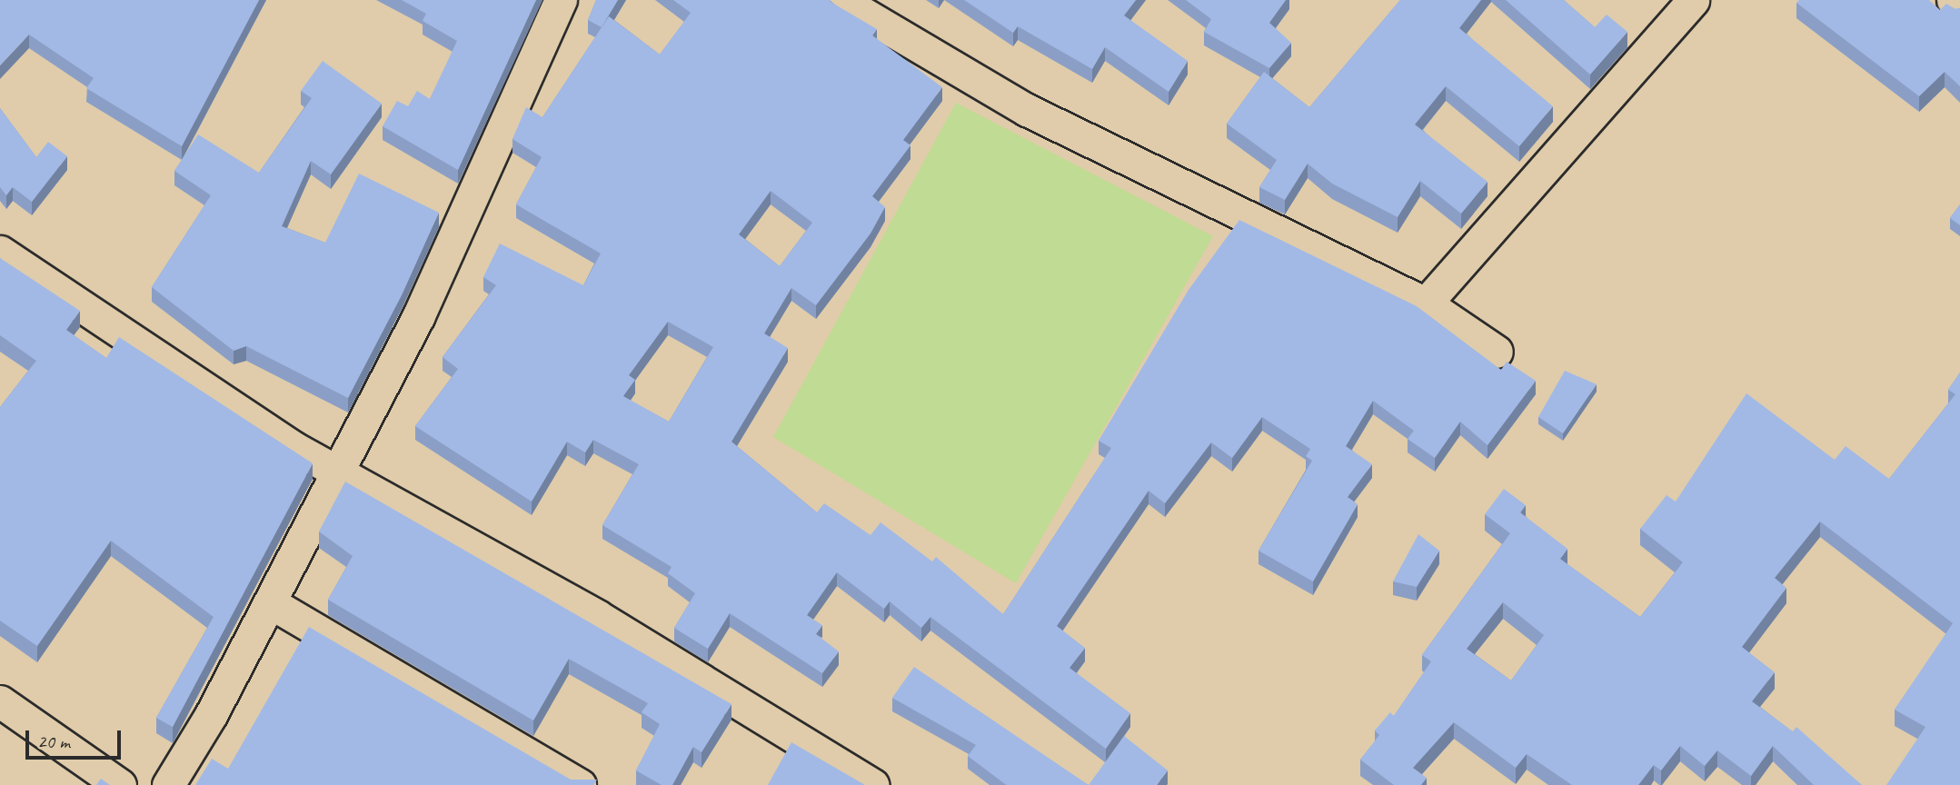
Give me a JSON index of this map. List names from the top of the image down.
{
  "scale_bar": "20 m"
}
